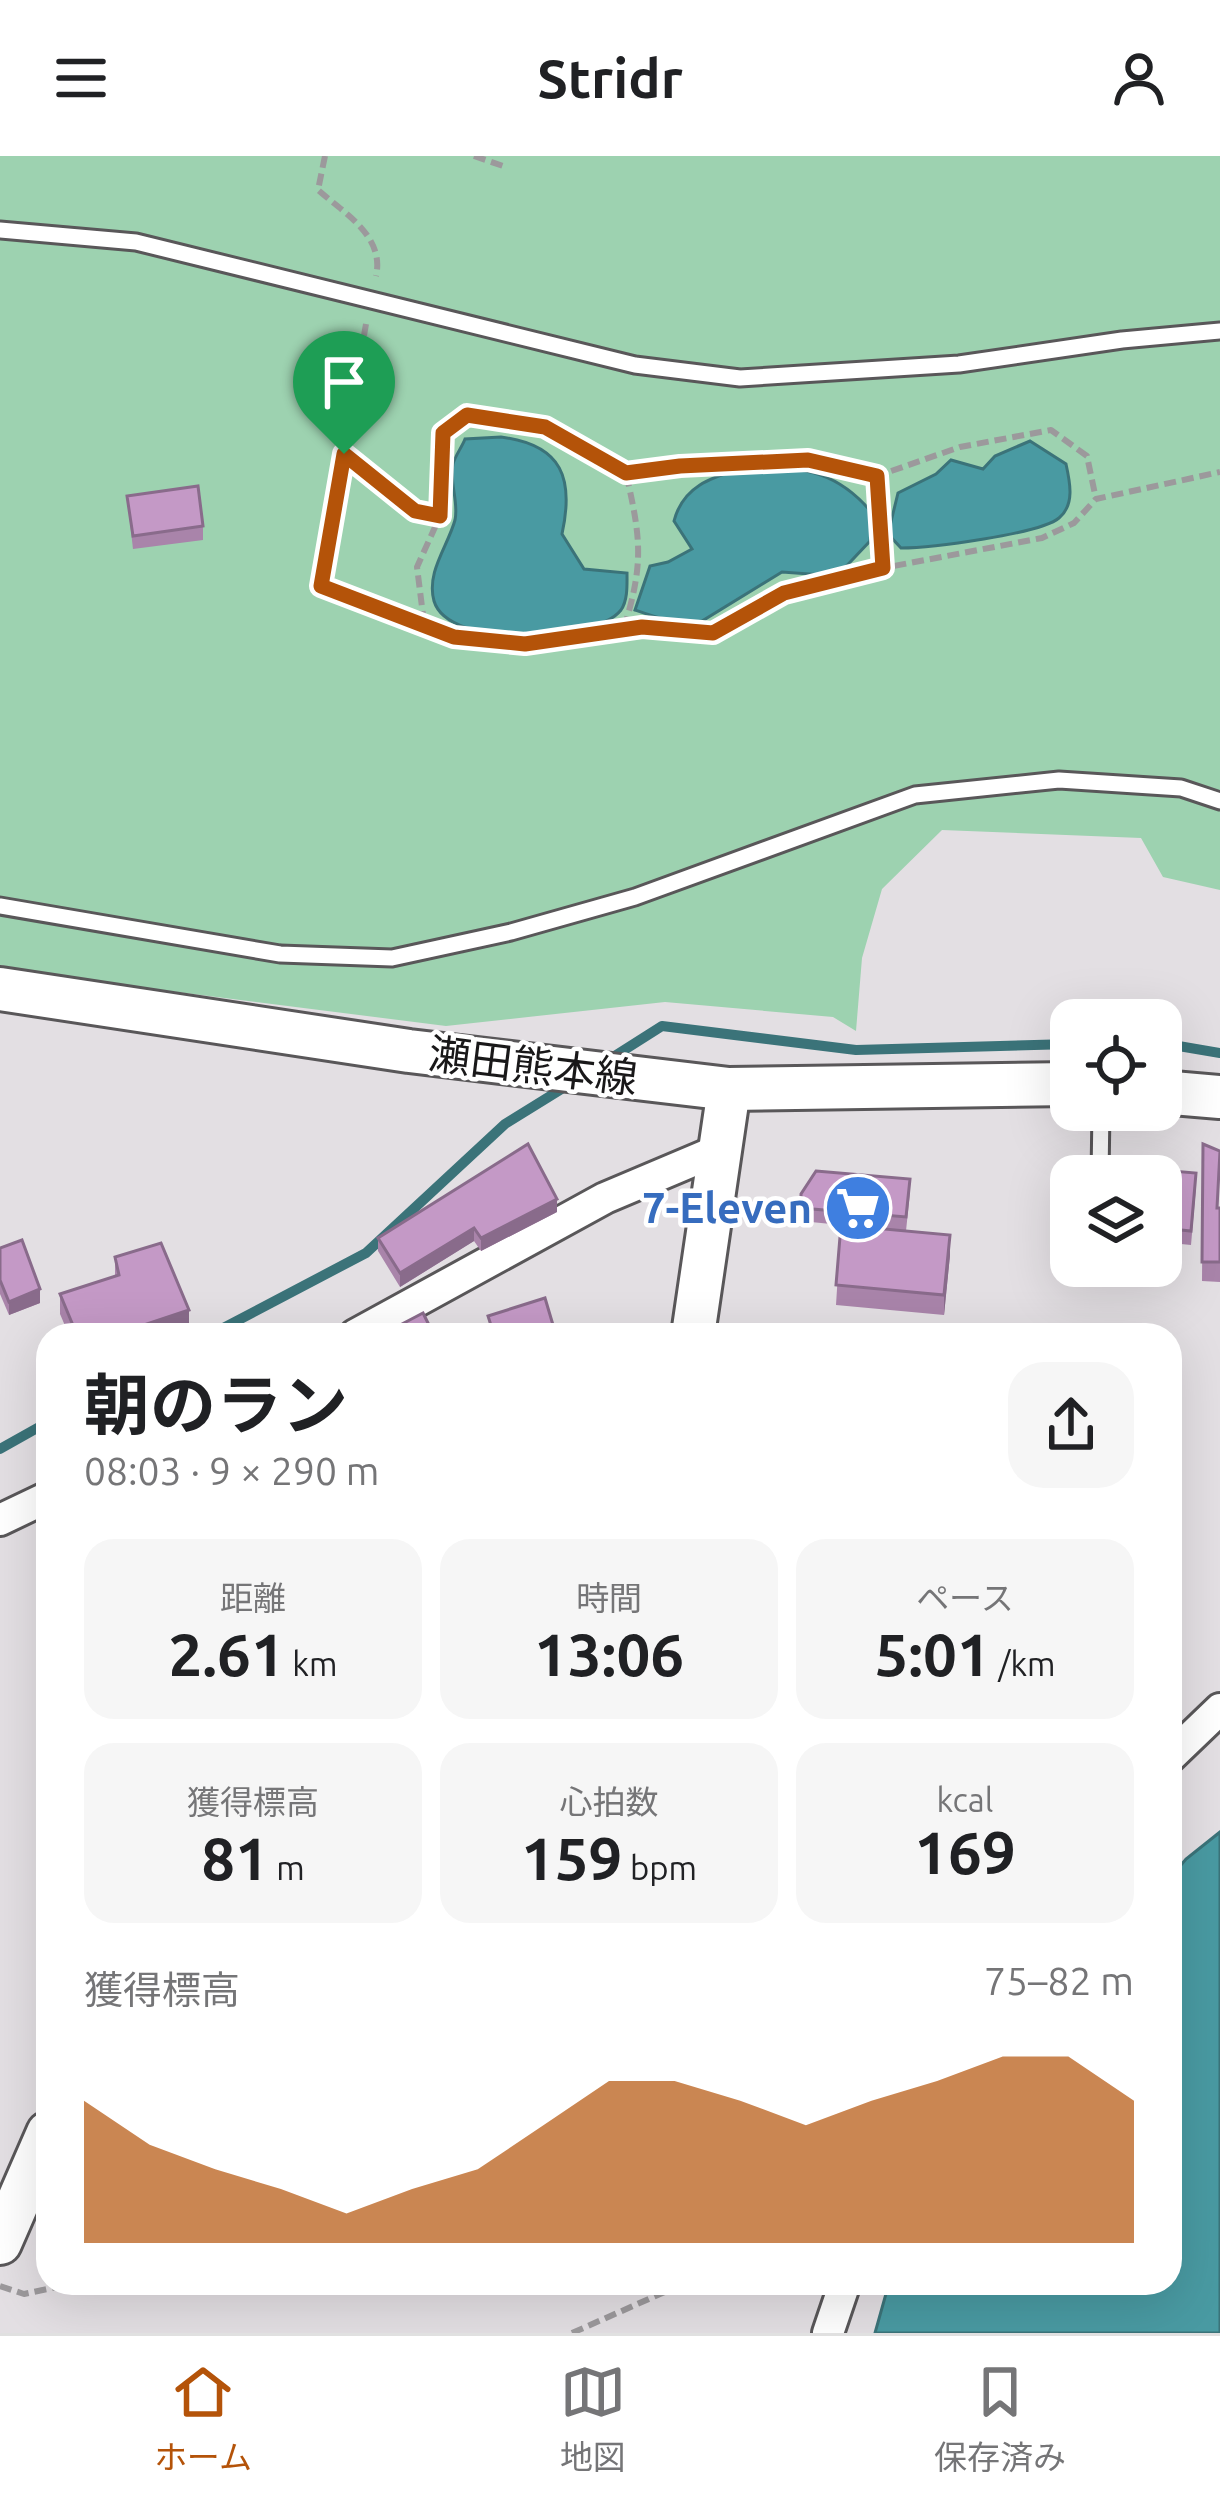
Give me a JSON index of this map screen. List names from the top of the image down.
{
  "streets": {
    "main road": ["瀬田熊本線"]
  },
  "places": {
    "supermarket": ["7-Eleven"]
  },
  "page": {
    "header": "Stridr",
    "heading": ["朝のラン", "08:03 · 9 × 290 m"],
    "stats": [
      ["距離", "2.61 km"],
      ["時間", "13:06"],
      ["ペース", "5:01 /km"],
      ["獲得標高", "81 m"],
      ["心拍数", "159 bpm"],
      ["kcal", "169"]
    ],
    "chart": ["獲得標高", "75–82 m"],
    "tabs": ["ホーム", "地図", "保存済み"]
  }
}
